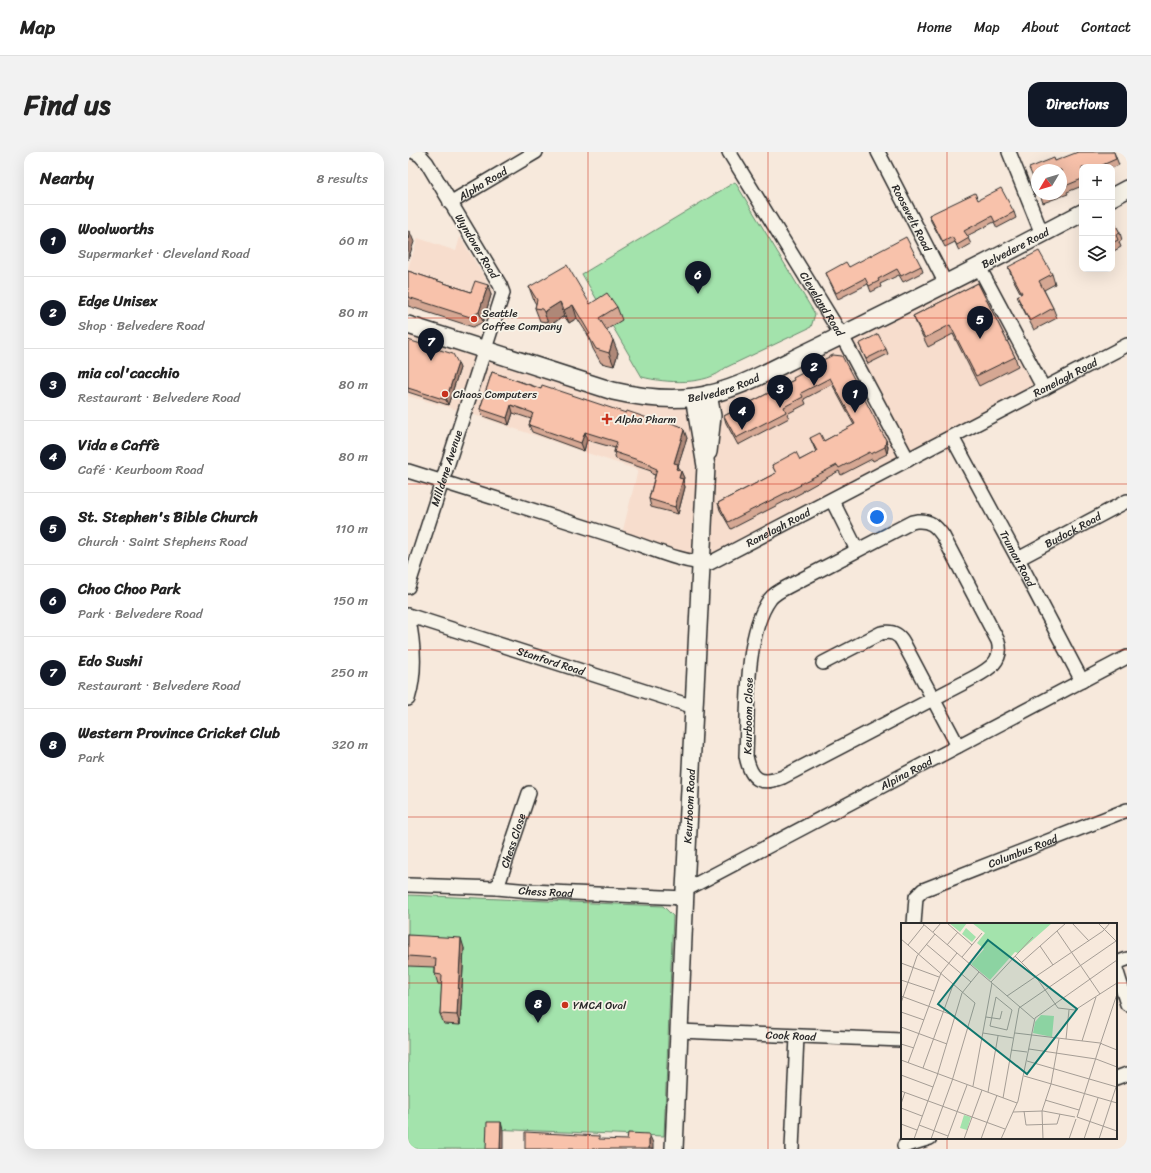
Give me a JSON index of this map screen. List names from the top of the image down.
{
  "streets": {
    "main road": ["Belvedere Road", "Keurboom Road"],
    "street": [
      "Alpha Road",
      "Roosevelt Road",
      "Wyndover Road",
      "Cleveland Road",
      "Ranelagh Road",
      "Milldene Avenue",
      "Budock Road",
      "Truman Road",
      "Stanford Road",
      "Keurboom Close",
      "Alpina Road",
      "Chess Close",
      "Columbus Road",
      "Chess Road",
      "Cook Road"
    ]
  },
  "crossings": [
    ["Alpha Road", "Wyndover Road"],
    ["Roosevelt Road", "Belvedere Road"],
    ["Wyndover Road", "Belvedere Road"],
    ["Wyndover Road", "Milldene Avenue"],
    ["Belvedere Road", "Cleveland Road"],
    ["Belvedere Road", "Milldene Avenue"],
    ["Belvedere Road", "Keurboom Road"],
    ["Cleveland Road", "Ranelagh Road"],
    ["Ranelagh Road", "Milldene Avenue"],
    ["Ranelagh Road", "Truman Road"],
    ["Ranelagh Road", "Keurboom Road"],
    ["Budock Road", "Truman Road"],
    ["Truman Road", "Alpina Road"],
    ["Stanford Road", "Keurboom Road"],
    ["Alpina Road", "Keurboom Road"],
    ["Alpina Road", "Chess Road"],
    ["Keurboom Road", "Chess Road"],
    ["Keurboom Road", "Cook Road"],
    ["Chess Close", "Chess Road"]
  ],
  "places": {
    "other": ["Seattle Coffee Company", "Chaos Computers", "YMCA Oval"],
    "health": ["Alpha Pharm"]
  },
  "north": "bottom left",
  "page": {
    "header": "Map",
    "nav": [
      "Home",
      "Map",
      "About",
      "Contact"
    ],
    "title": "Find us",
    "buttons": "Directions",
    "heading": ["Nearby", "8 results"],
    "map_buttons": ["+", "−"],
    "list": [
      {
        "mark": "1",
        "name": "Woolworths",
        "note": "Supermarket · Cleveland Road",
        "value": "60 m"
      },
      {
        "mark": "2",
        "name": "Edge Unisex",
        "note": "Shop · Belvedere Road",
        "value": "80 m"
      },
      {
        "mark": "3",
        "name": "mia col'cacchio",
        "note": "Restaurant · Belvedere Road",
        "value": "80 m"
      },
      {
        "mark": "4",
        "name": "Vida e Caffè",
        "note": "Café · Keurboom Road",
        "value": "80 m"
      },
      {
        "mark": "5",
        "name": "St. Stephen's Bible Church",
        "note": "Church · Saint Stephens Road",
        "value": "110 m"
      },
      {
        "mark": "6",
        "name": "Choo Choo Park",
        "note": "Park · Belvedere Road",
        "value": "150 m"
      },
      {
        "mark": "7",
        "name": "Edo Sushi",
        "note": "Restaurant · Belvedere Road",
        "value": "250 m"
      },
      {
        "mark": "8",
        "name": "Western Province Cricket Club",
        "note": "Park",
        "value": "320 m"
      }
    ],
    "pins": [
      "6",
      "5",
      "7",
      "2",
      "3",
      "1",
      "4",
      "8"
    ]
  }
}
